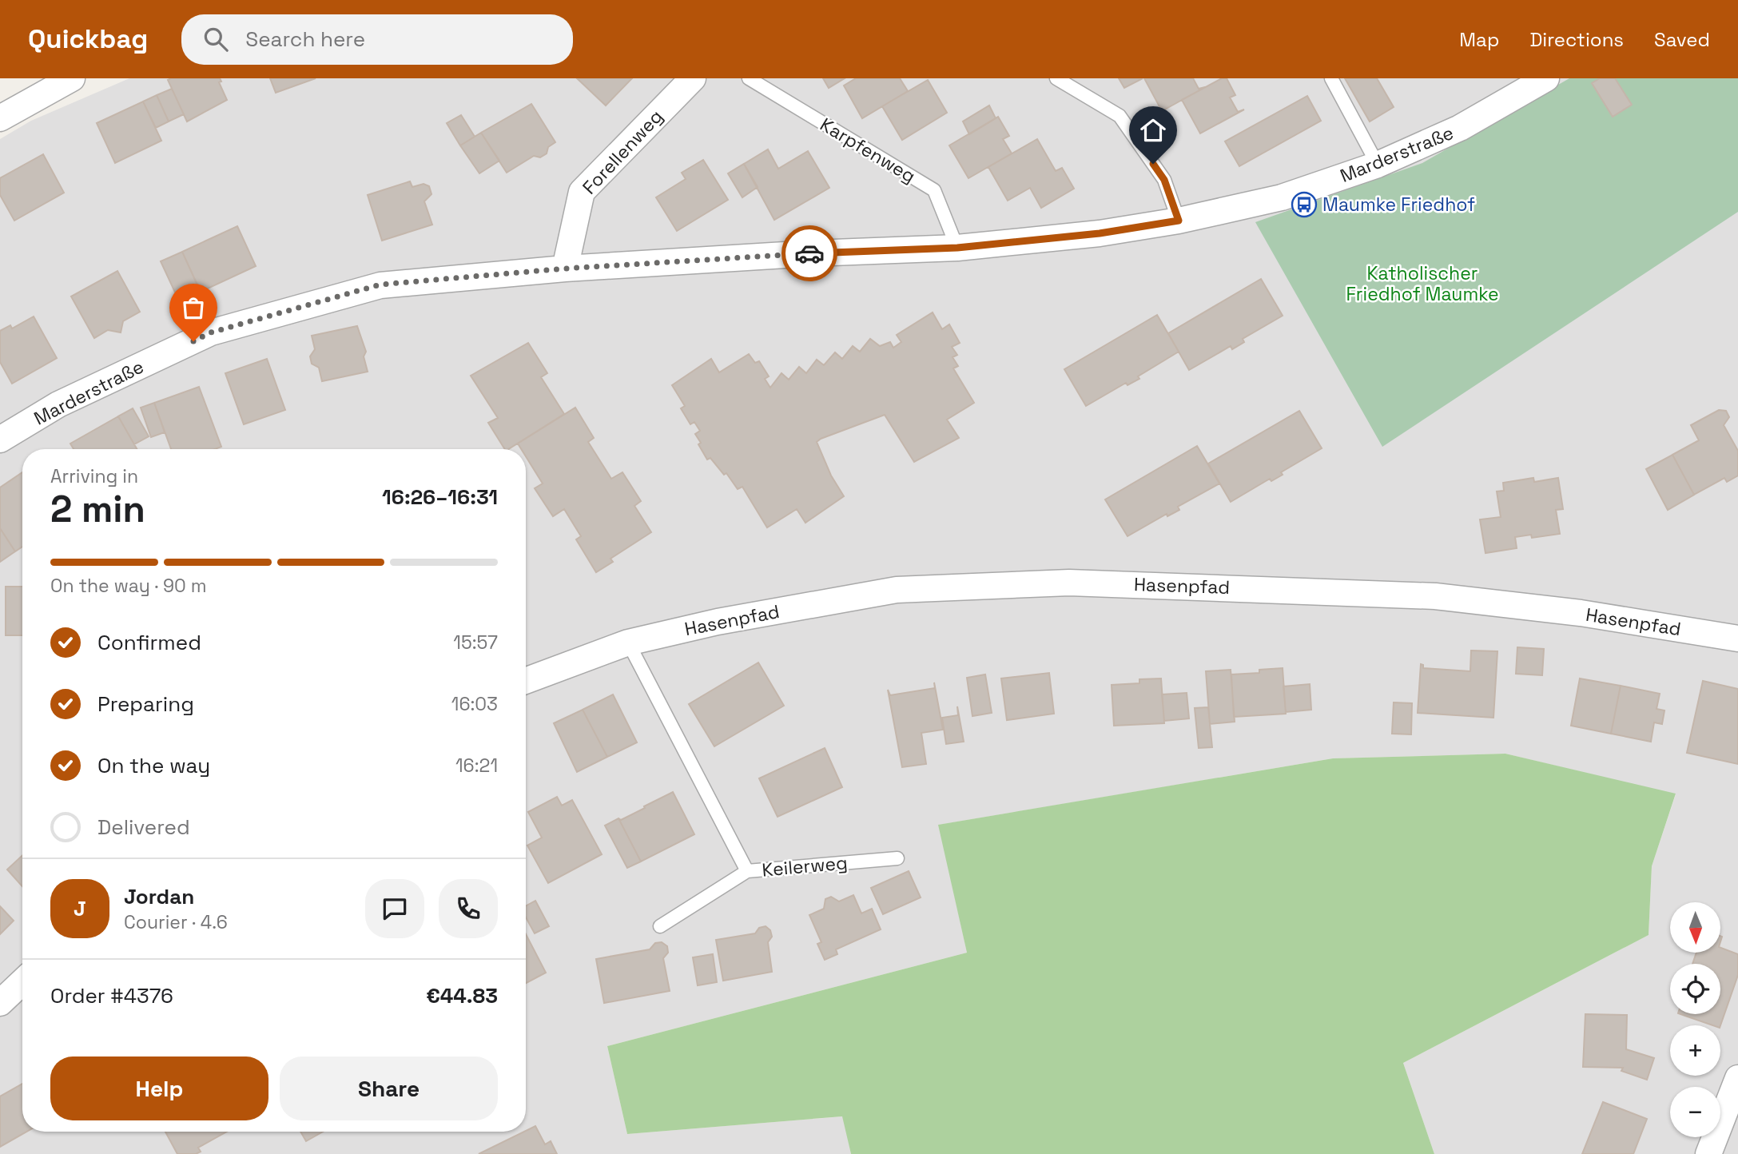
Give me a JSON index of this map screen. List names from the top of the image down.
{
  "streets": {
    "street": ["Forellenweg", "Marderstraße", "Hasenpfad"],
    "lane": ["Karpfenweg", "Keilerweg"]
  },
  "crossings": [
    ["Karpfenweg", "Marderstraße"],
    ["Forellenweg", "Marderstraße"]
  ],
  "parks": ["Katholischer Friedhof Maumke"],
  "places": {
    "bus stop": ["Maumke Friedhof"]
  },
  "north": "bottom",
  "page": {
    "header": "Quickbag",
    "search": "Search here",
    "nav": ["Map", "Directions", "Saved"],
    "heading": ["2 min", "Arriving in", "16:26–16:31"],
    "panel": [
      "Jordan",
      "Courier · 4.6",
      "Order #4376",
      "€44.83"
    ],
    "bar": "On the way · 90 m",
    "list": [
      ["Confirmed", "15:57"],
      ["Preparing", "16:03"],
      ["On the way", "16:21"],
      "Delivered"
    ],
    "round": "J",
    "map_buttons": ["+", "−"],
    "buttons": ["Help", "Share"]
  }
}
